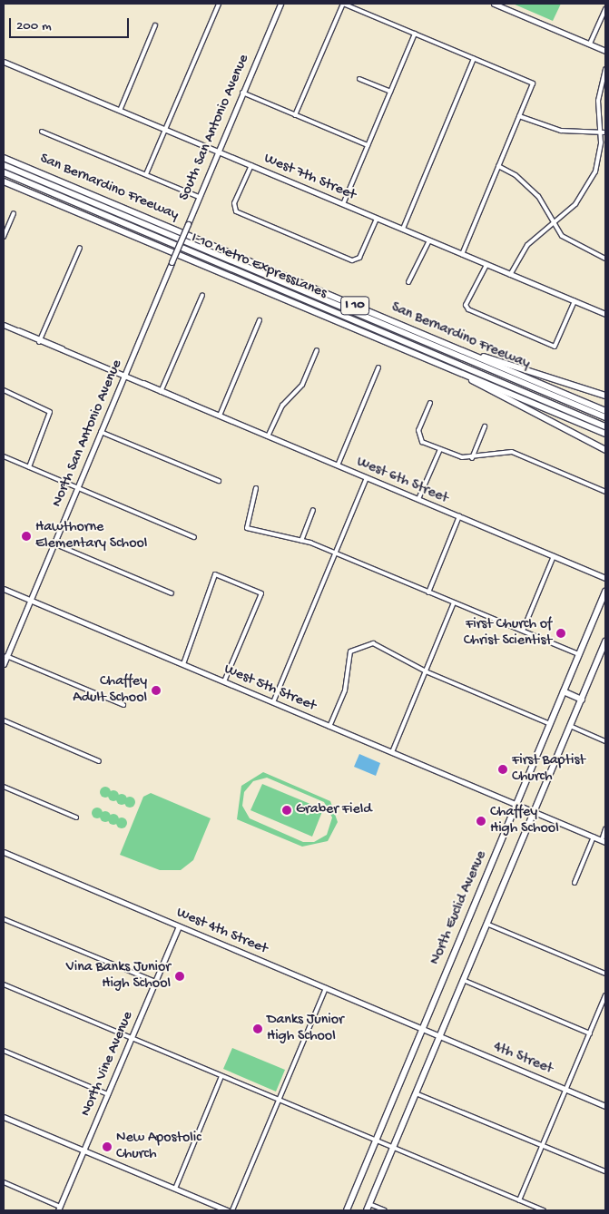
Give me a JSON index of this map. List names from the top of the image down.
{
  "streets": {
    "highway": ["San Bernardino Freeway", "I-10 Metro ExpressLanes", "I 10"],
    "main road": ["North Euclid Avenue"],
    "street": [
      "South San Antonio Avenue",
      "West 7th Street",
      "North San Antonio Avenue",
      "West 6th Street",
      "West 5th Street",
      "West 4th Street",
      "4th Street",
      "North Vine Avenue"
    ]
  },
  "crossings": [
    ["South San Antonio Avenue", "West 7th Street"],
    ["South San Antonio Avenue", "North San Antonio Avenue"],
    ["North San Antonio Avenue", "West 6th Street"],
    ["North San Antonio Avenue", "West 5th Street"],
    ["West 5th Street", "North Euclid Avenue"],
    ["North Euclid Avenue", "West 4th Street"],
    ["West 4th Street", "4th Street"],
    ["West 4th Street", "North Vine Avenue"]
  ],
  "places": [
    "Hawthorne Elementary School",
    "First Church of Christ Scientist",
    "Chaffey Adult School",
    "First Baptist Church",
    "Graber Field",
    "Chaffey High School",
    "Vina Banks Junior High School",
    "Danks Junior High School",
    "New Apostolic Church"
  ],
  "scale_bar": "200 m"
}
